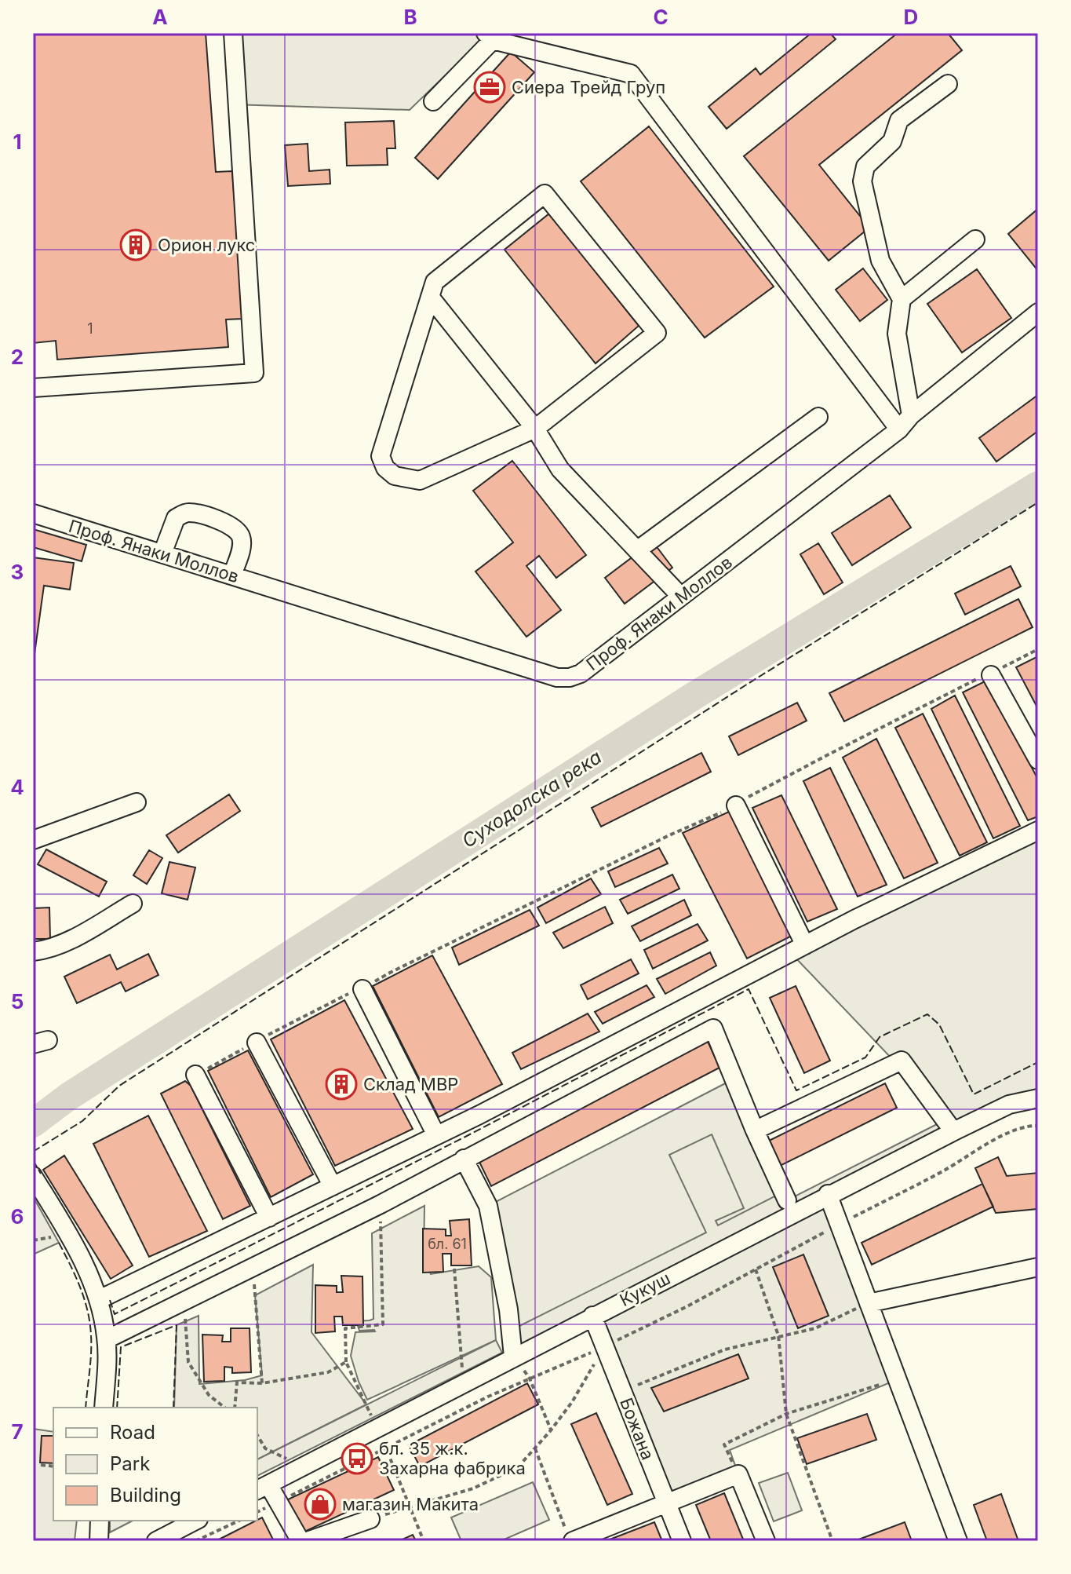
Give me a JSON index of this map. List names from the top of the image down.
{
  "streets": {
    "street": ["Проф. Янаки Моллов", "Кукуш", "Божана"]
  },
  "crossings": [
    ["Кукуш", "Божана"]
  ],
  "water": ["Суходолска река"],
  "places": {
    "office": ["Сиера Трейд Груп"],
    "building": ["Орион лукс", "Склад МВР"],
    "bus stop": ["бл. 35 ж.к. Захарна фабрика"],
    "shop": ["магазин Макита"]
  },
  "house_numbers": ["1", "бл. 61"],
  "legend": ["Road", "Park", "Building"],
  "grid": {
    "columns": [
      "A",
      "B",
      "C",
      "D"
    ],
    "rows": [
      "1",
      "2",
      "3",
      "4",
      "5",
      "6",
      "7"
    ]
  }
}
